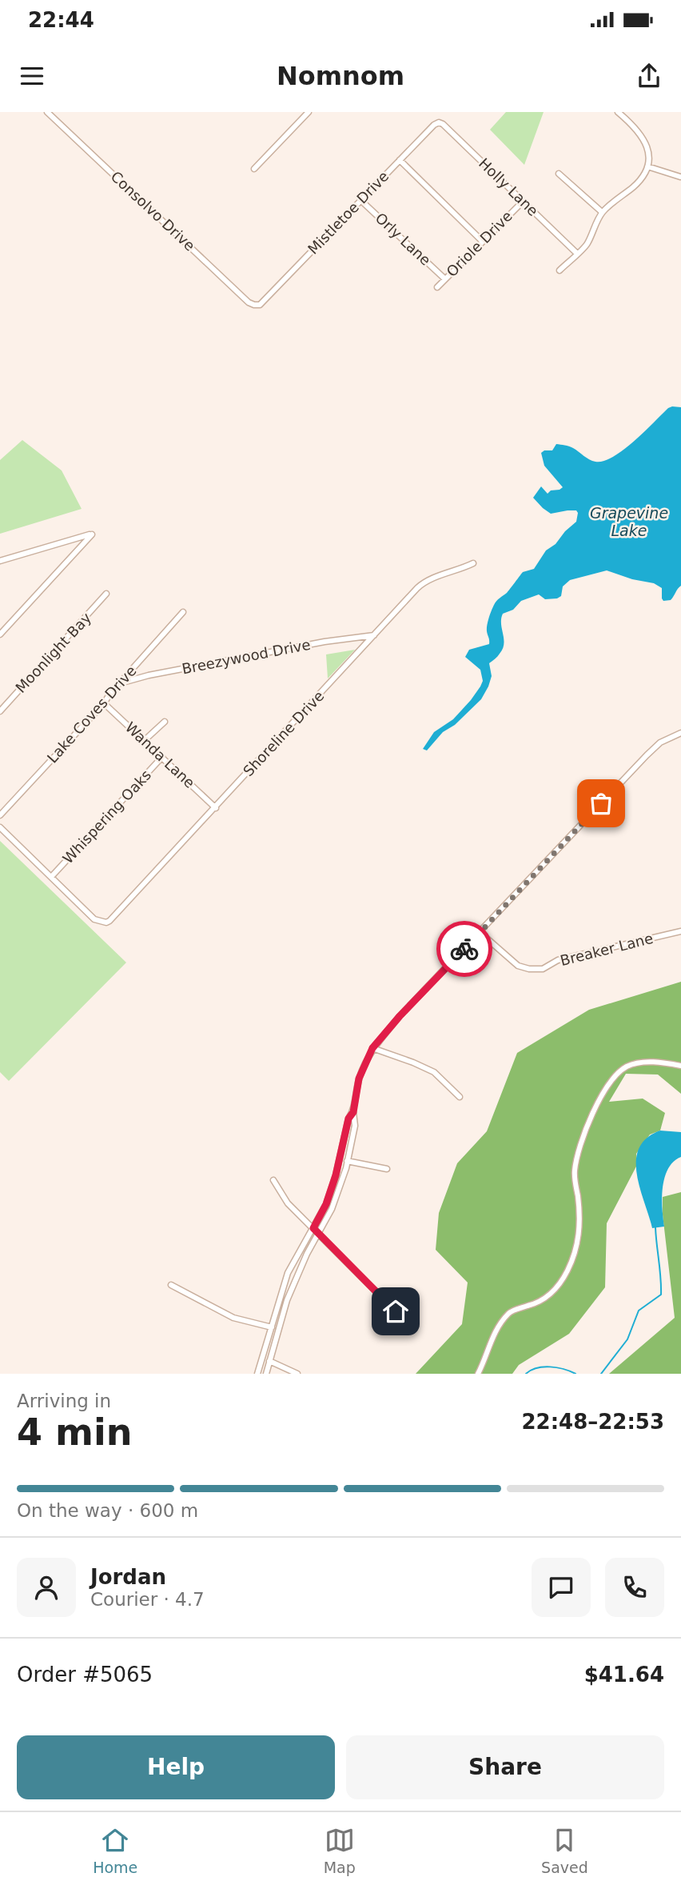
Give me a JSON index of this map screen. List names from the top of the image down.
{
  "streets": {
    "street": [
      "Holly Lane",
      "Consolvo Drive",
      "Mistletoe Drive",
      "Orly Lane",
      "Oriole Drive",
      "Moonlight Bay",
      "Breezywood Drive",
      "Lake Coves Drive",
      "Shoreline Drive",
      "Wanda Lane",
      "Whispering Oaks",
      "Breaker Lane"
    ]
  },
  "crossings": [
    ["Holly Lane", "Mistletoe Drive"],
    ["Holly Lane", "Oriole Drive"],
    ["Consolvo Drive", "Mistletoe Drive"],
    ["Mistletoe Drive", "Orly Lane"],
    ["Orly Lane", "Oriole Drive"],
    ["Breezywood Drive", "Lake Coves Drive"],
    ["Breezywood Drive", "Shoreline Drive"],
    ["Lake Coves Drive", "Wanda Lane"],
    ["Shoreline Drive", "Wanda Lane"],
    ["Shoreline Drive", "Whispering Oaks"],
    ["Wanda Lane", "Whispering Oaks"]
  ],
  "water": ["Grapevine Lake"],
  "page": {
    "status": "22:44",
    "header": "Nomnom",
    "heading": ["4 min", "Arriving in", "22:48–22:53"],
    "panel": [
      "Jordan",
      "Courier · 4.7",
      "Order #5065",
      "$41.64"
    ],
    "bar": "On the way · 600 m",
    "buttons": ["Help", "Share"],
    "tabs": ["Home", "Map", "Saved"]
  }
}
